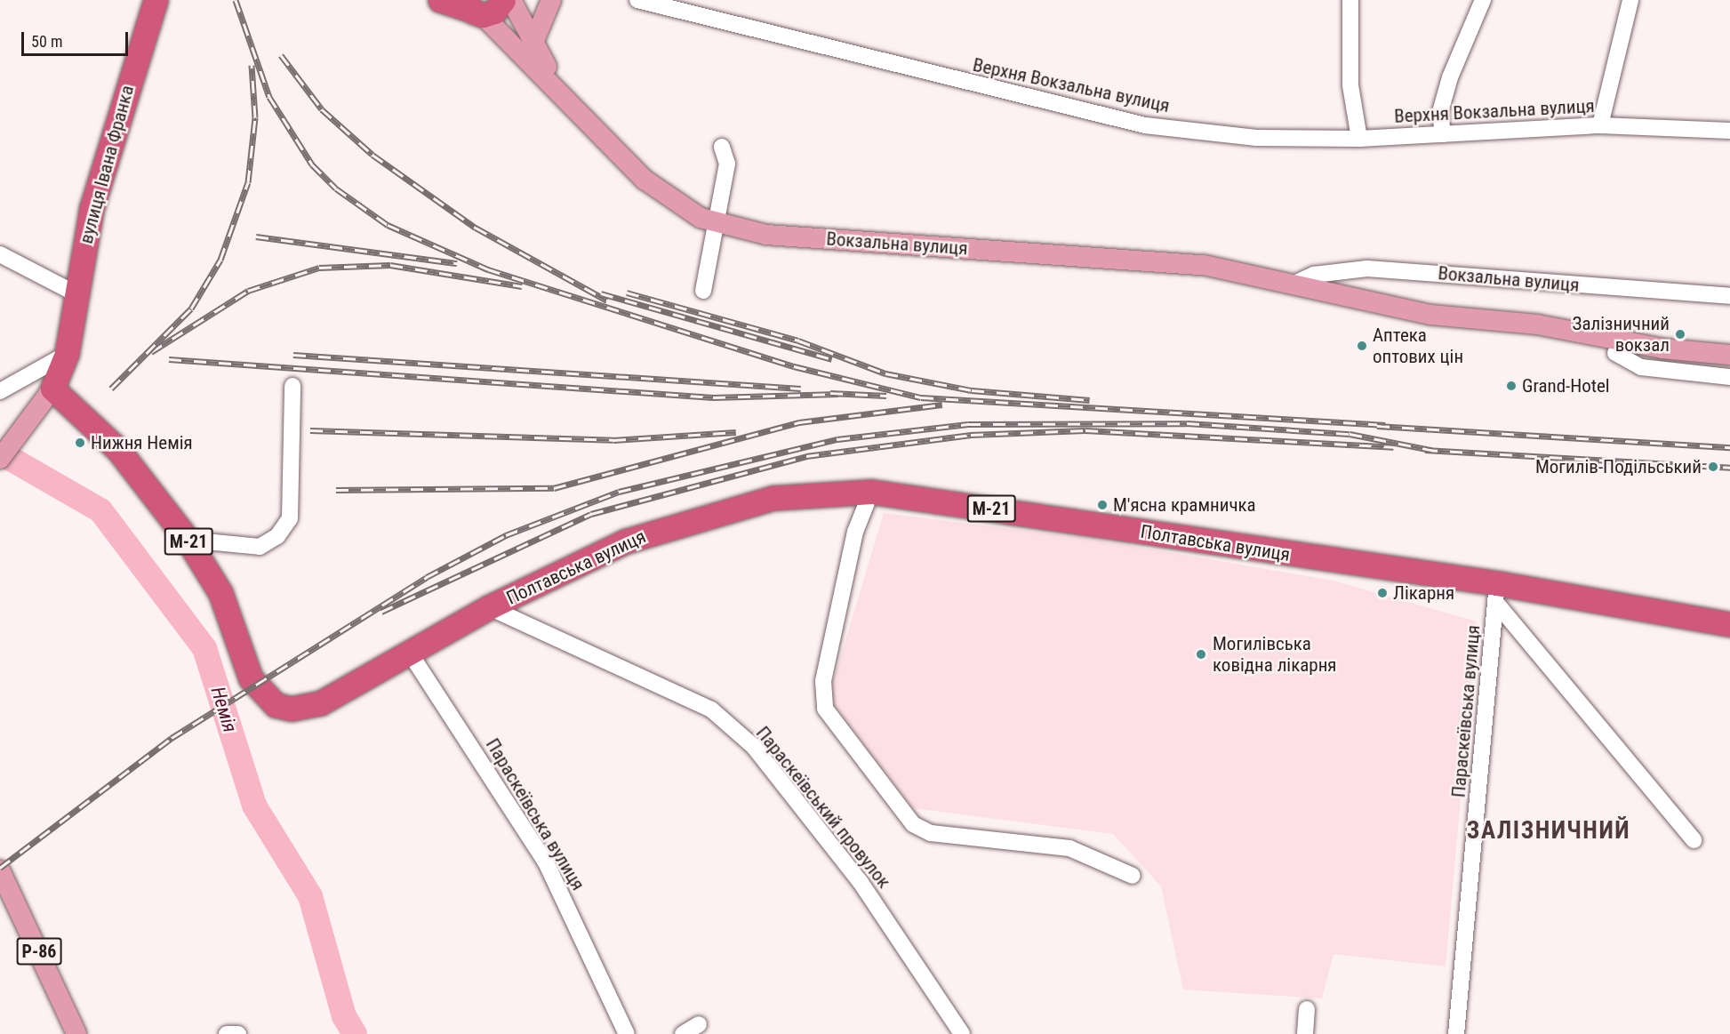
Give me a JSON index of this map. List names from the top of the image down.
{
  "streets": {
    "highway": [
      "вулиця Івана Франка",
      "Вокзальна вулиця",
      "М-21",
      "Полтавська вулиця"
    ],
    "main road": ["Р-86"],
    "street": ["Верхня Вокзальна вулиця", "Параскеївська вулиця", "Параскеївський провулок"]
  },
  "crossings": [
    ["вулиця Івана Франка", "Полтавська вулиця"],
    ["Полтавська вулиця", "Параскеївська вулиця"],
    ["Полтавська вулиця", "Параскеївський провулок"]
  ],
  "districts": ["ЗАЛІЗНИЧНИЙ"],
  "water": ["Немія"],
  "places": [
    "Залізничний вокзал",
    "Аптека оптових цін",
    "Grand-Hotel",
    "Нижня Немія",
    "Могилів-Подільський",
    "М'ясна крамничка",
    "Лікарня",
    "Могилівська ковідна лікарня"
  ],
  "scale_bar": "50 m"
}
